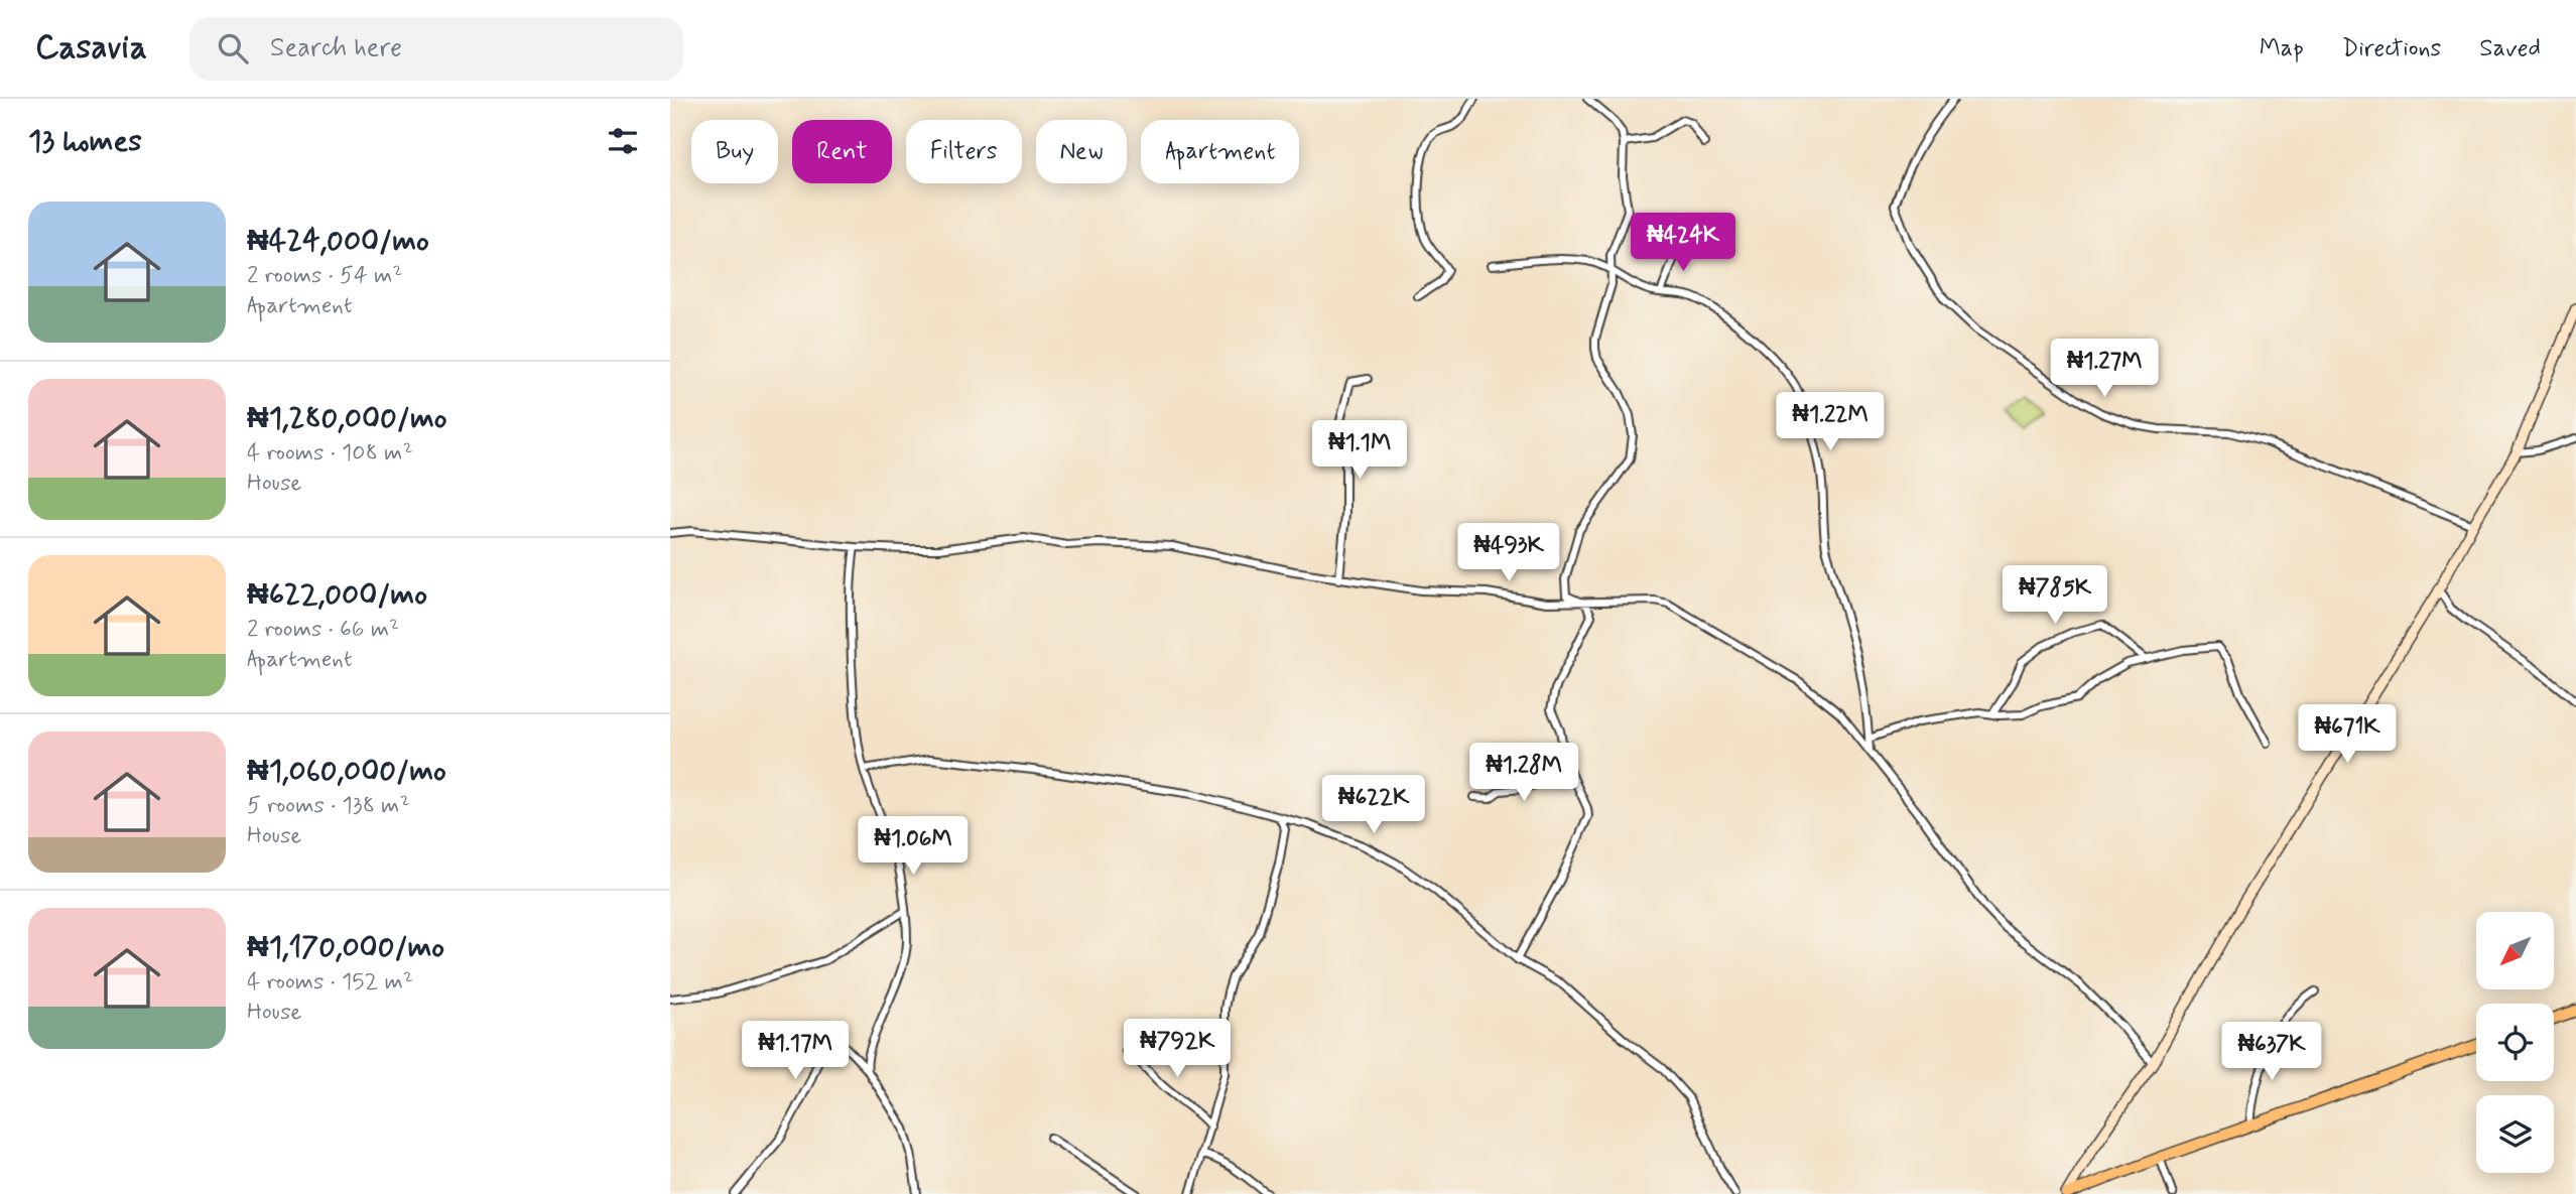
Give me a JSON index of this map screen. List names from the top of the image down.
{
  "north": "bottom left",
  "page": {
    "header": "Casavia",
    "search": "Search here",
    "nav": ["Map", "Directions", "Saved"],
    "heading": "13 homes",
    "chip": [
      "Buy",
      "Rent",
      "Filters",
      "New",
      "Apartment"
    ],
    "list": [
      {
        "name": "₦424,000/mo",
        "note": "2 rooms · 54 m² · Apartment"
      },
      {
        "name": "₦1,280,000/mo",
        "note": "4 rooms · 108 m² · House"
      },
      {
        "name": "₦622,000/mo",
        "note": "2 rooms · 66 m² · Apartment"
      },
      {
        "name": "₦1,060,000/mo",
        "note": "5 rooms · 138 m² · House"
      },
      {
        "name": "₦1,170,000/mo",
        "note": "4 rooms · 152 m² · House"
      }
    ],
    "price": [
      "₦424K",
      "₦1.27M",
      "₦1.22M",
      "₦1.1M",
      "₦493K",
      "₦785K",
      "₦671K",
      "₦1.28M",
      "₦622K",
      "₦1.06M",
      "₦792K",
      "₦1.17M",
      "₦637K"
    ]
  }
}
